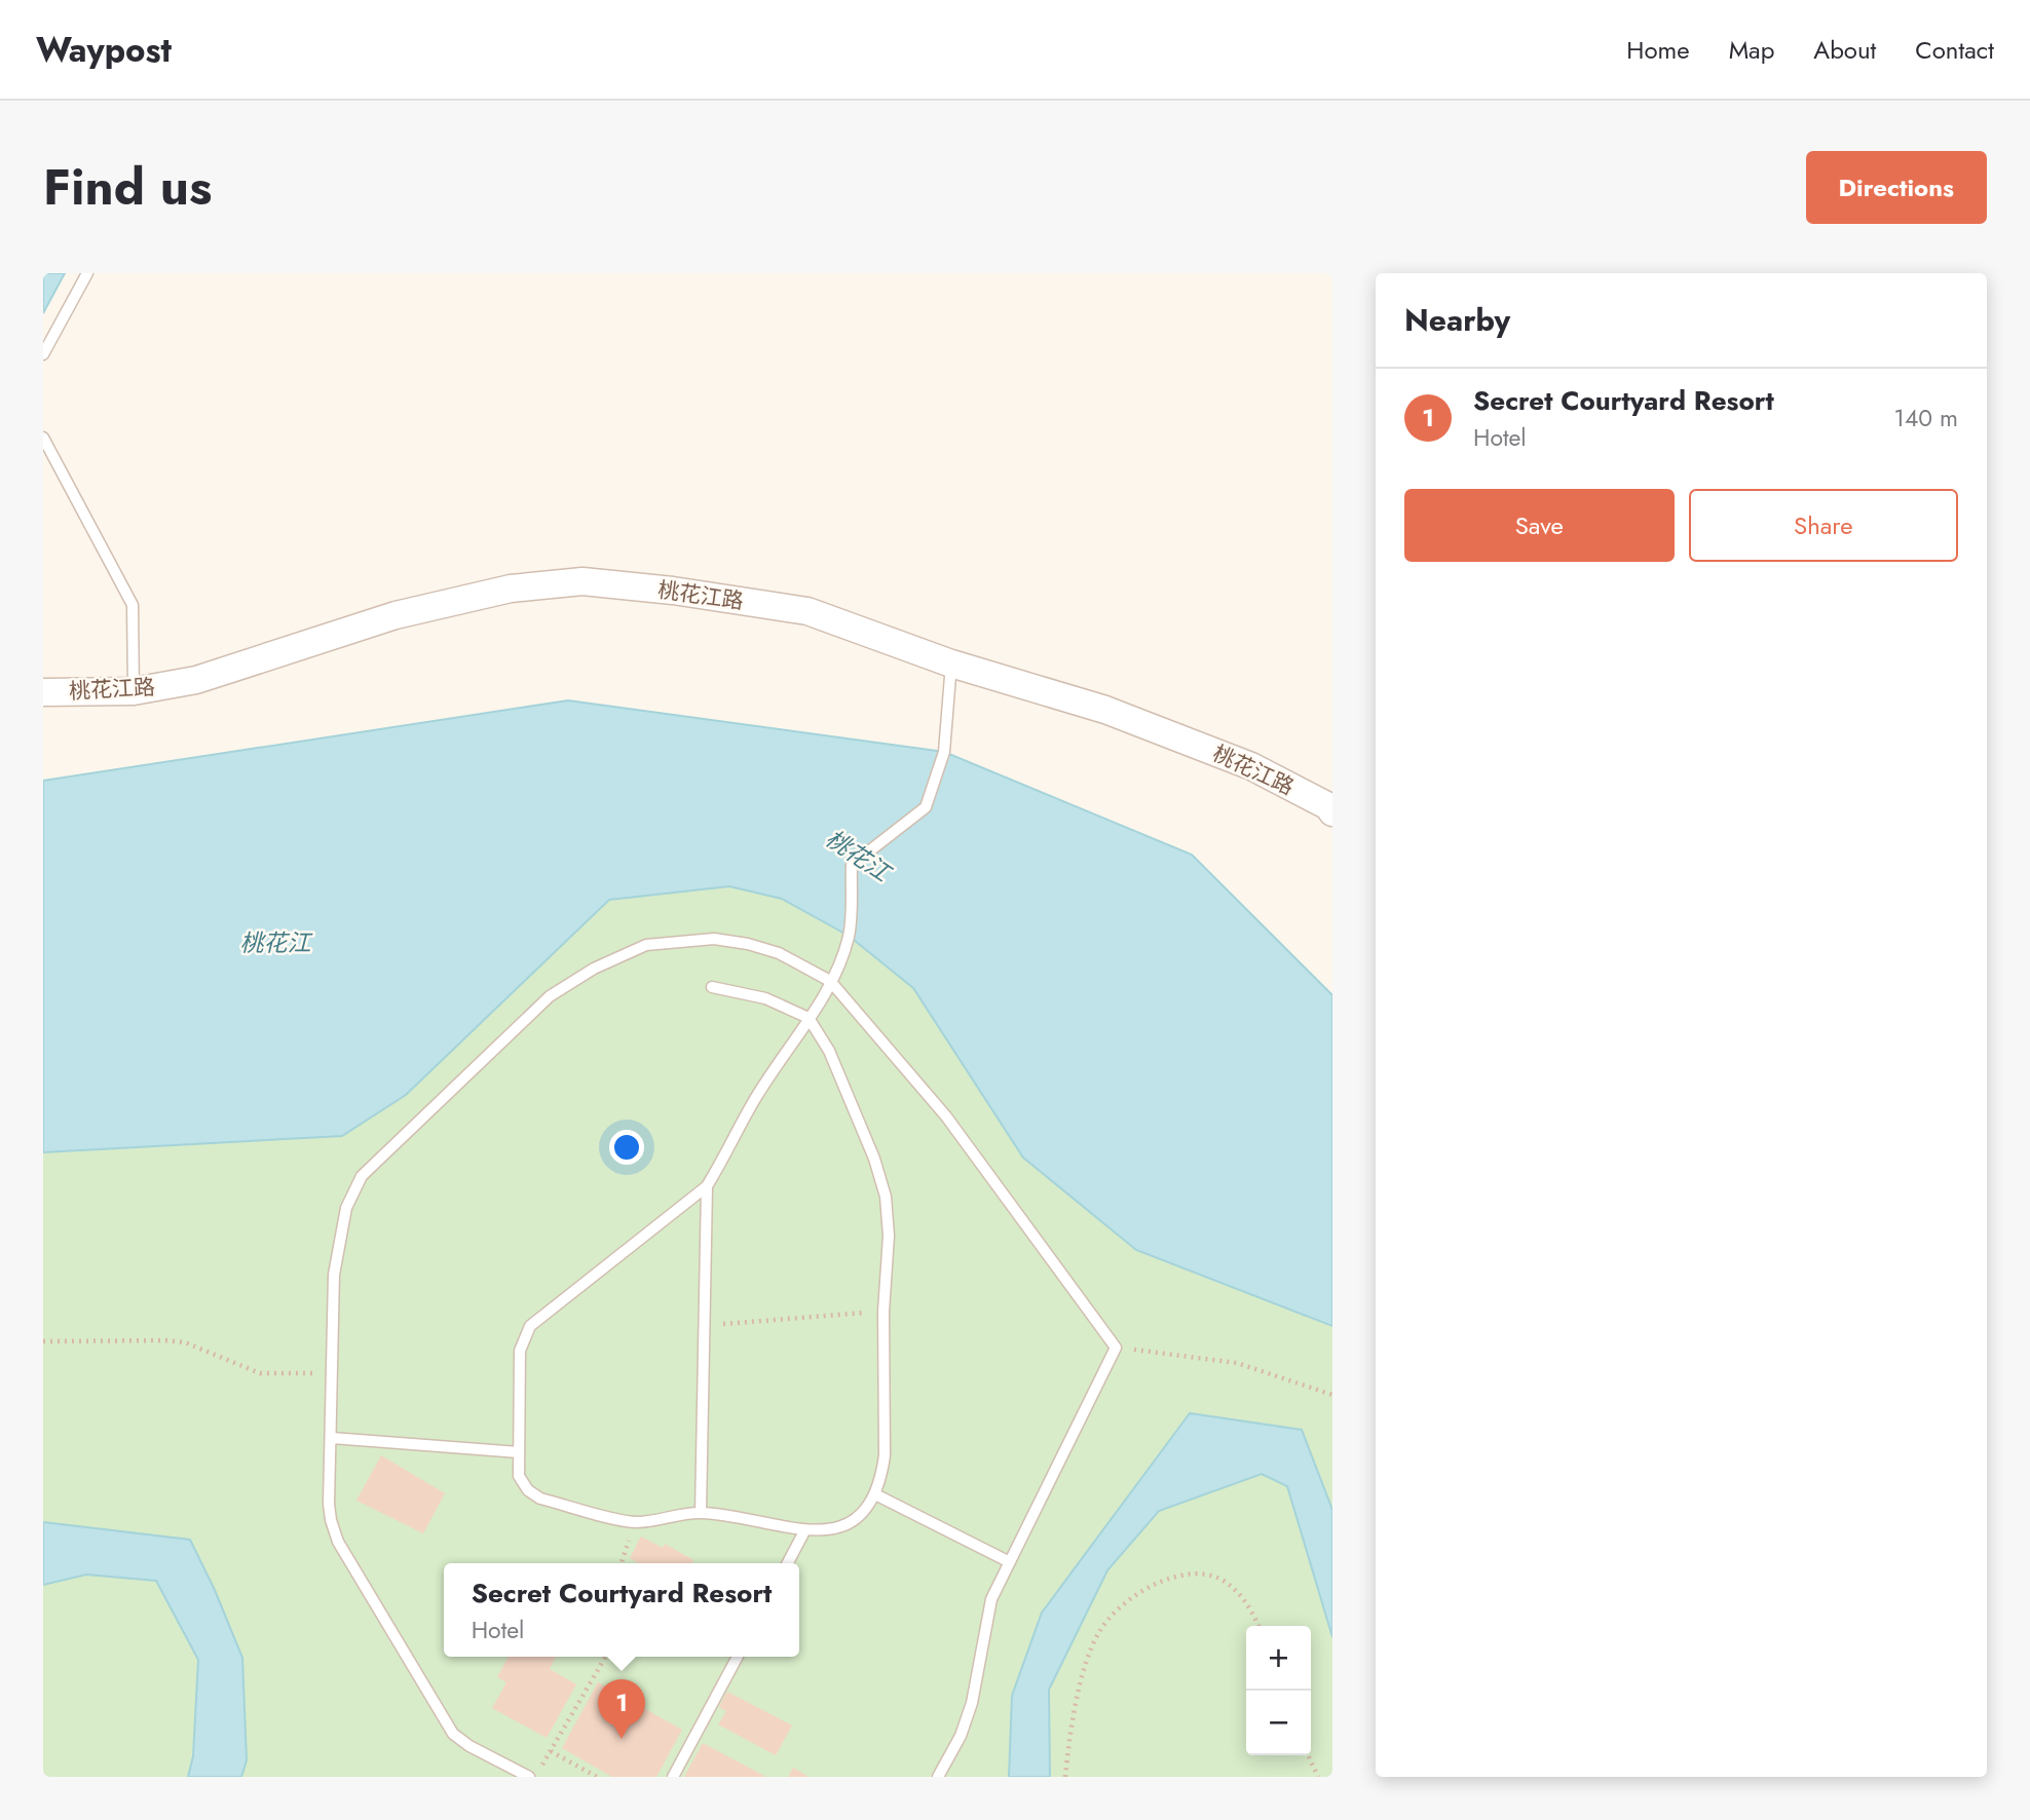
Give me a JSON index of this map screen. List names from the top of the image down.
{
  "streets": {
    "street": ["桃花江路"]
  },
  "water": ["桃花江"],
  "page": {
    "header": "Waypost",
    "nav": [
      "Home",
      "Map",
      "About",
      "Contact"
    ],
    "title": "Find us",
    "buttons": [
      "Directions",
      ["Save", "Share"]
    ],
    "heading": "Nearby",
    "list": [
      {
        "mark": "1",
        "name": "Secret Courtyard Resort",
        "note": "Hotel",
        "value": "140 m"
      }
    ],
    "popup": ["Secret Courtyard Resort", "Hotel"],
    "map_buttons": ["+", "−"],
    "pins": "1"
  }
}
